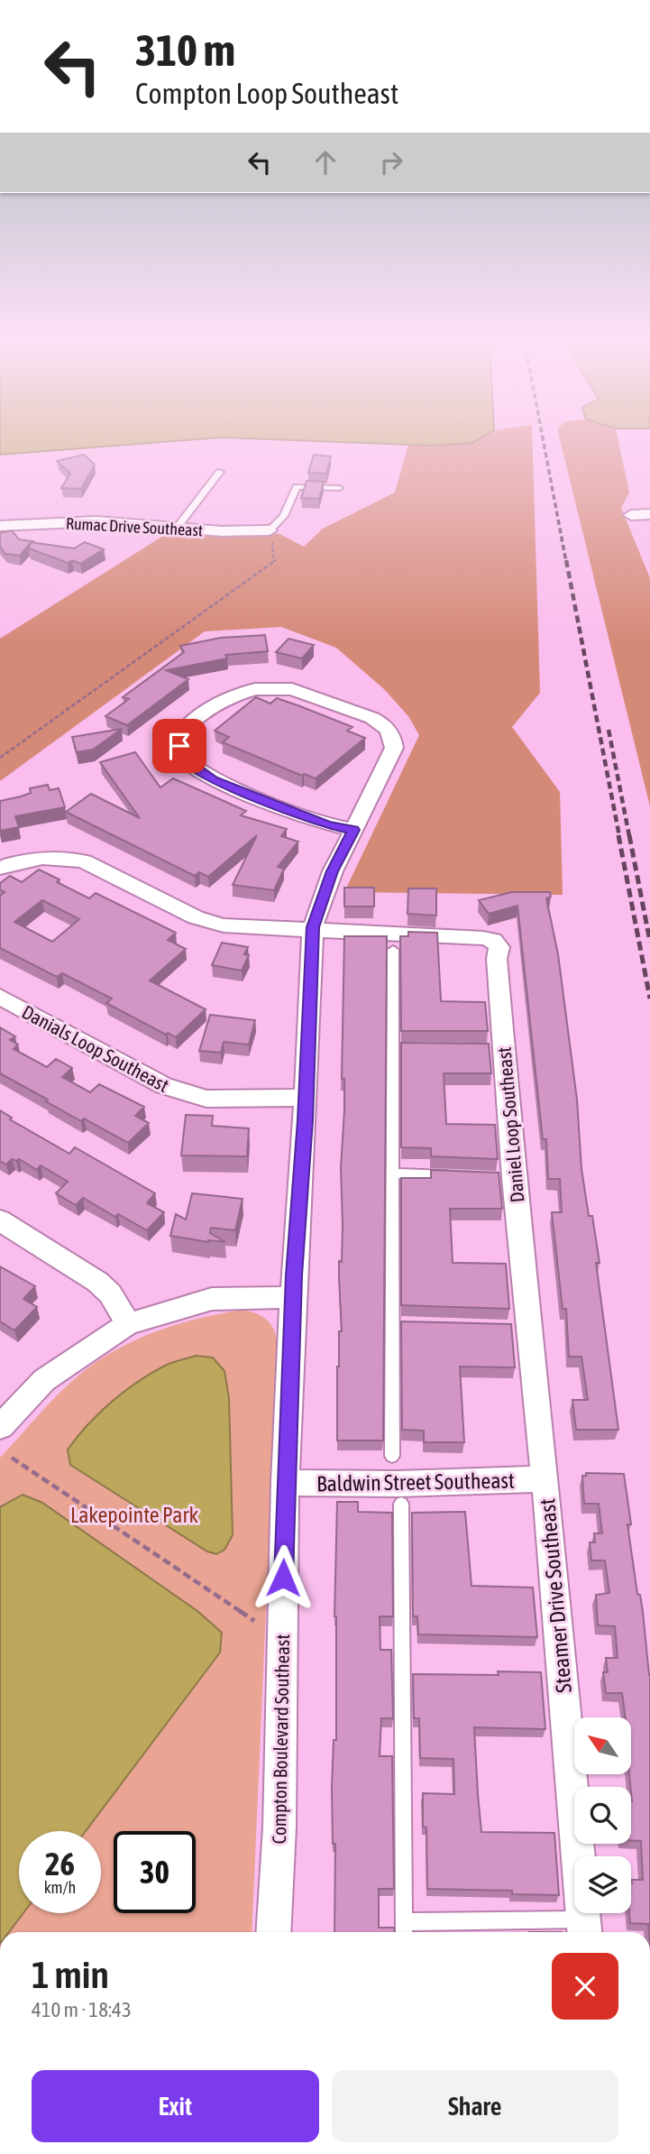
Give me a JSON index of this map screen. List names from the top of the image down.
{
  "streets": {
    "street": [
      "Rumac Drive Southeast",
      "Danials Loop Southeast",
      "Daniel Loop Southeast",
      "Baldwin Street Southeast",
      "Steamer Drive Southeast",
      "Compton Boulevard Southeast"
    ]
  },
  "crossings": [
    ["Danials Loop Southeast", "Compton Boulevard Southeast"],
    ["Daniel Loop Southeast", "Baldwin Street Southeast"],
    ["Daniel Loop Southeast", "Steamer Drive Southeast"],
    ["Daniel Loop Southeast", "Compton Boulevard Southeast"],
    ["Baldwin Street Southeast", "Steamer Drive Southeast"],
    ["Baldwin Street Southeast", "Compton Boulevard Southeast"]
  ],
  "parks": ["Lakepointe Park"],
  "north": "top left",
  "page": {
    "turn": ["310 m", "Compton Loop Southeast"],
    "speed": "26 km/h",
    "limit": "30",
    "heading": ["1 min", "410 m · 18:43"],
    "buttons": ["Exit", "Share"]
  }
}
